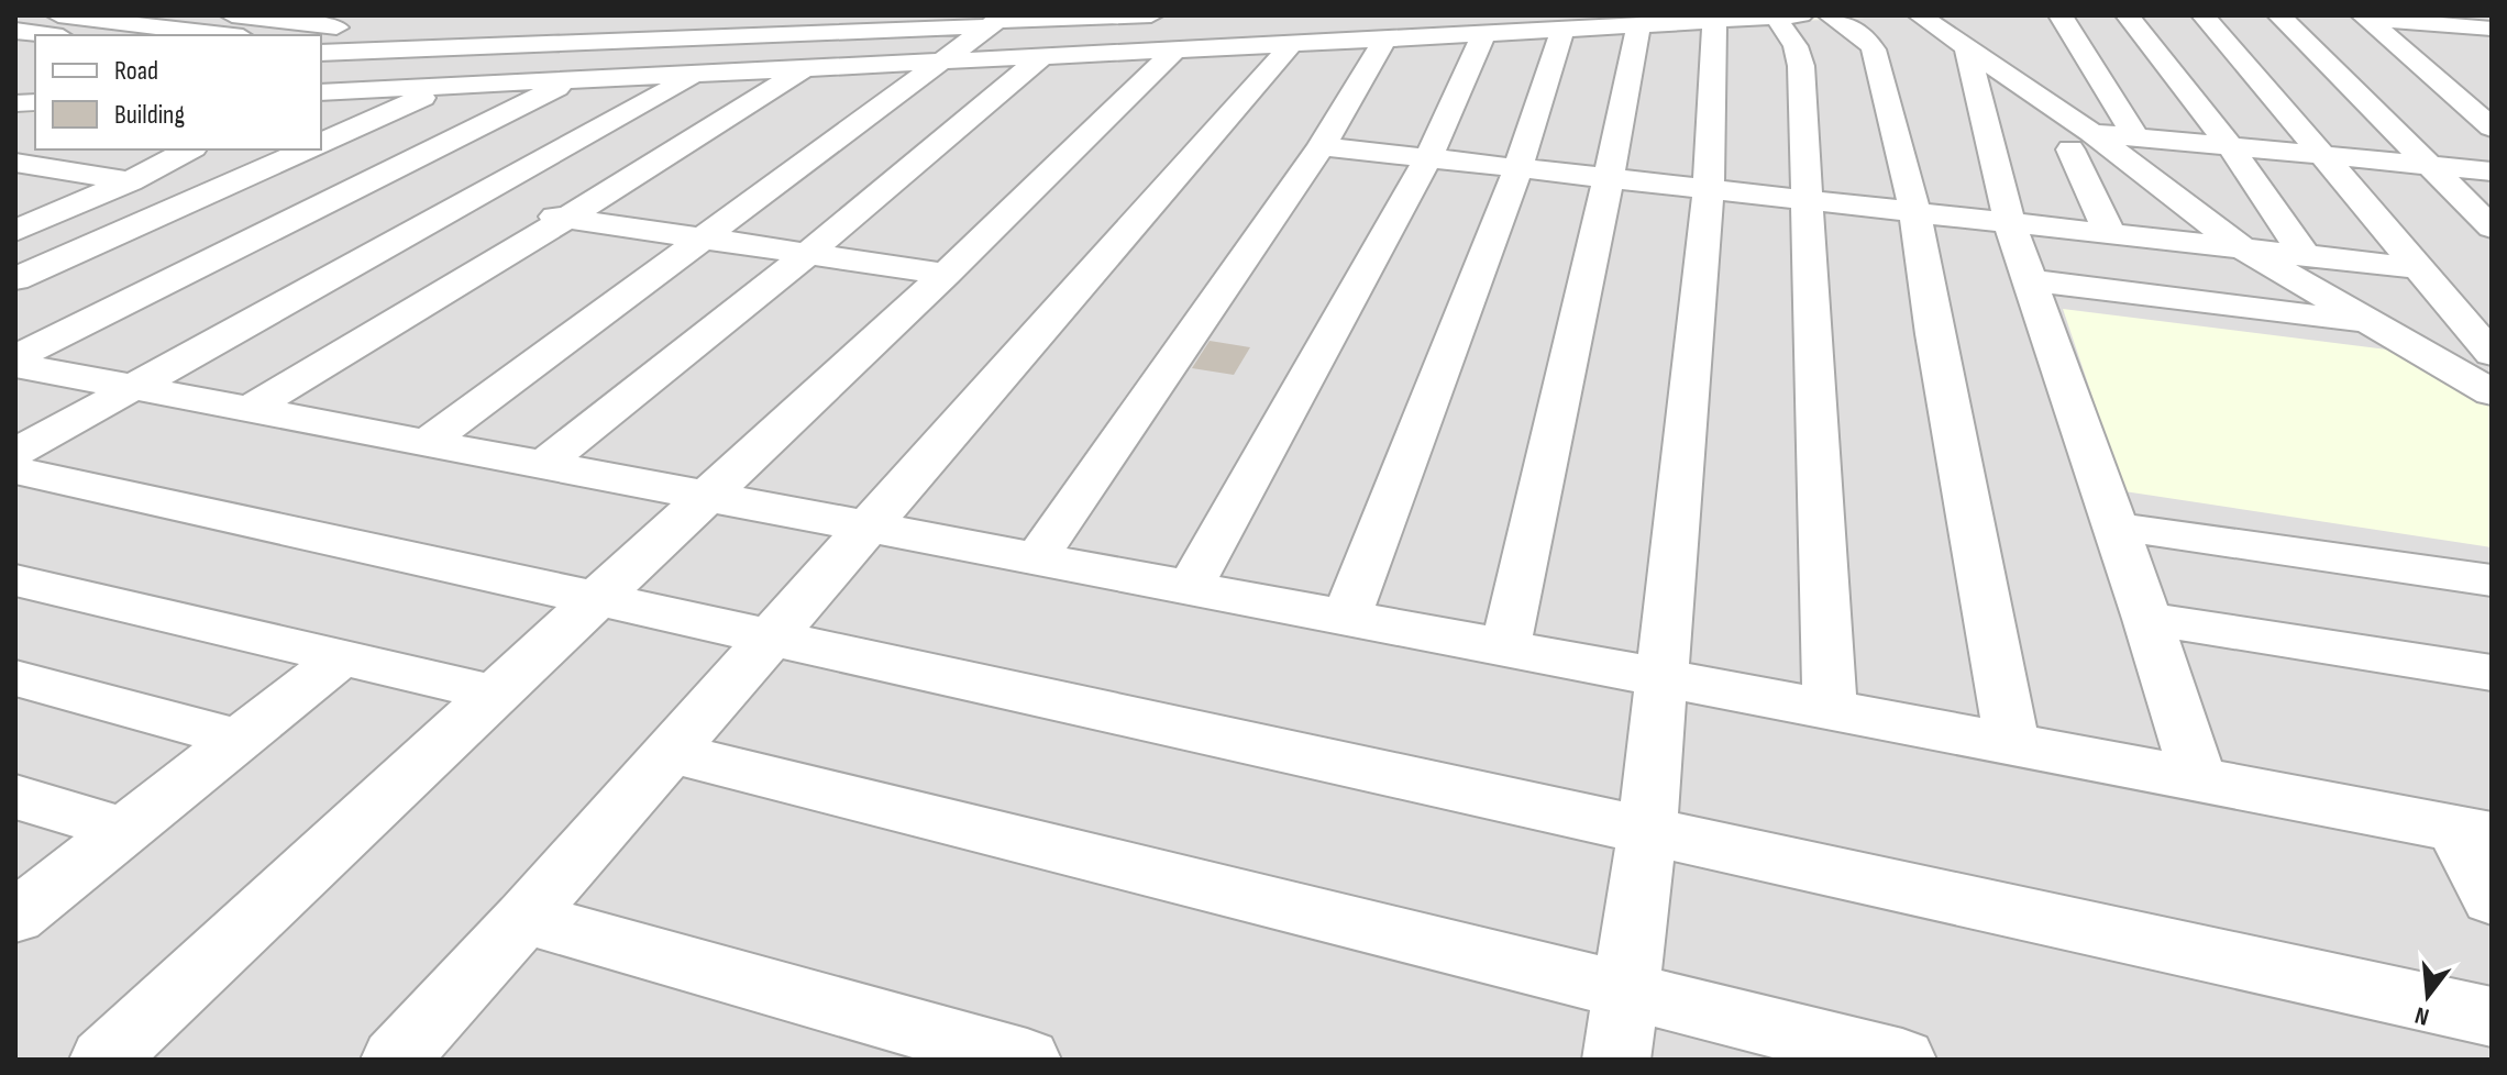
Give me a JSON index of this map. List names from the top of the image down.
{
  "legend": ["Road", "Building"],
  "north": "bottom"
}
